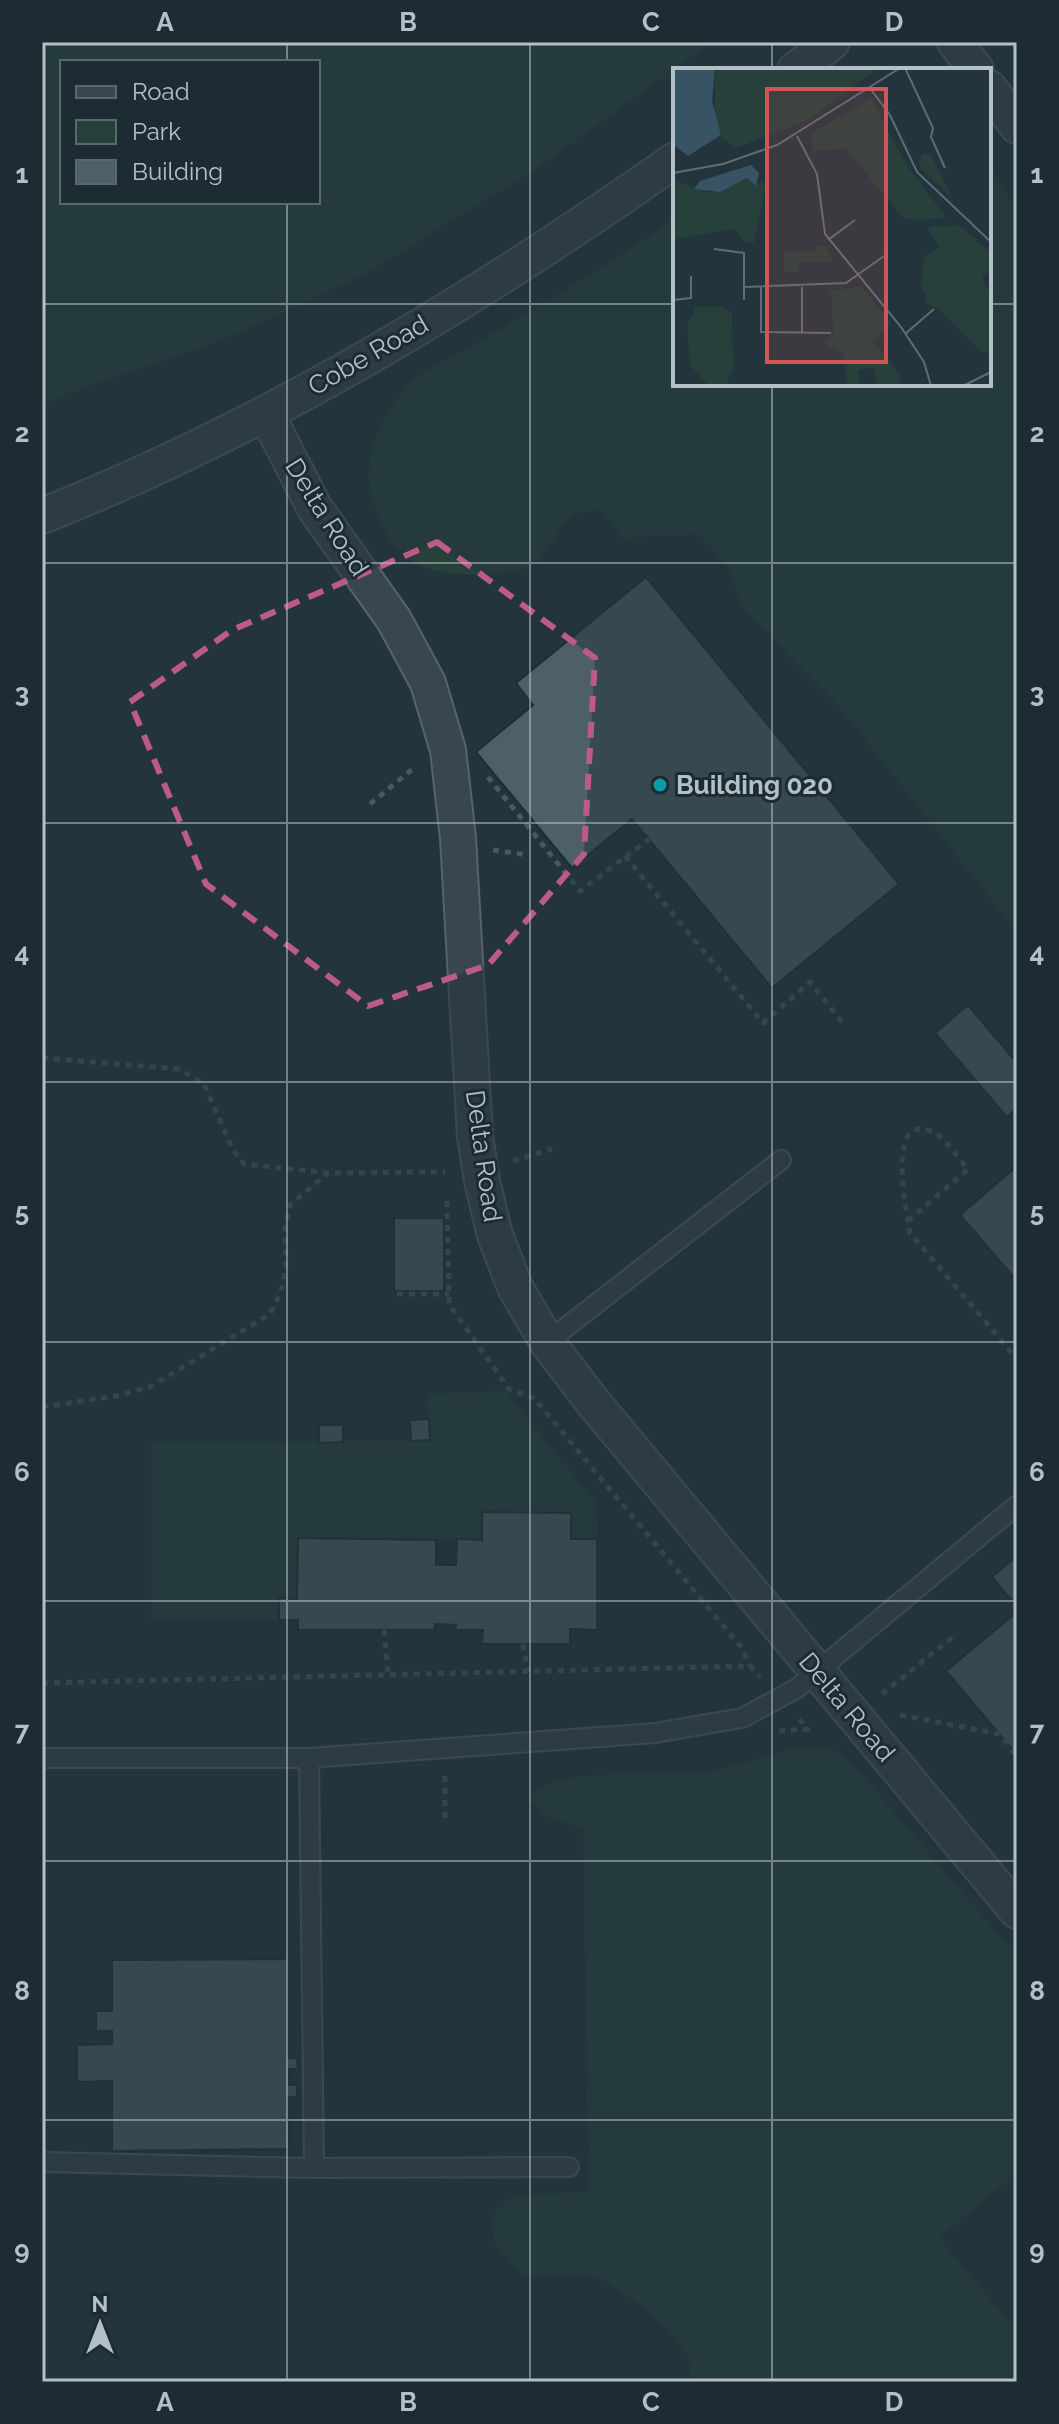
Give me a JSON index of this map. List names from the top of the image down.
{
  "streets": {
    "street": ["Cobe Road", "Delta Road"]
  },
  "crossings": [
    ["Cobe Road", "Delta Road"]
  ],
  "places": ["Building 020"],
  "legend": ["Road", "Park", "Building"],
  "north": "top",
  "grid": {
    "columns": [
      "A",
      "B",
      "C",
      "D"
    ],
    "rows": [
      "1",
      "2",
      "3",
      "4",
      "5",
      "6",
      "7",
      "8",
      "9"
    ]
  }
}
